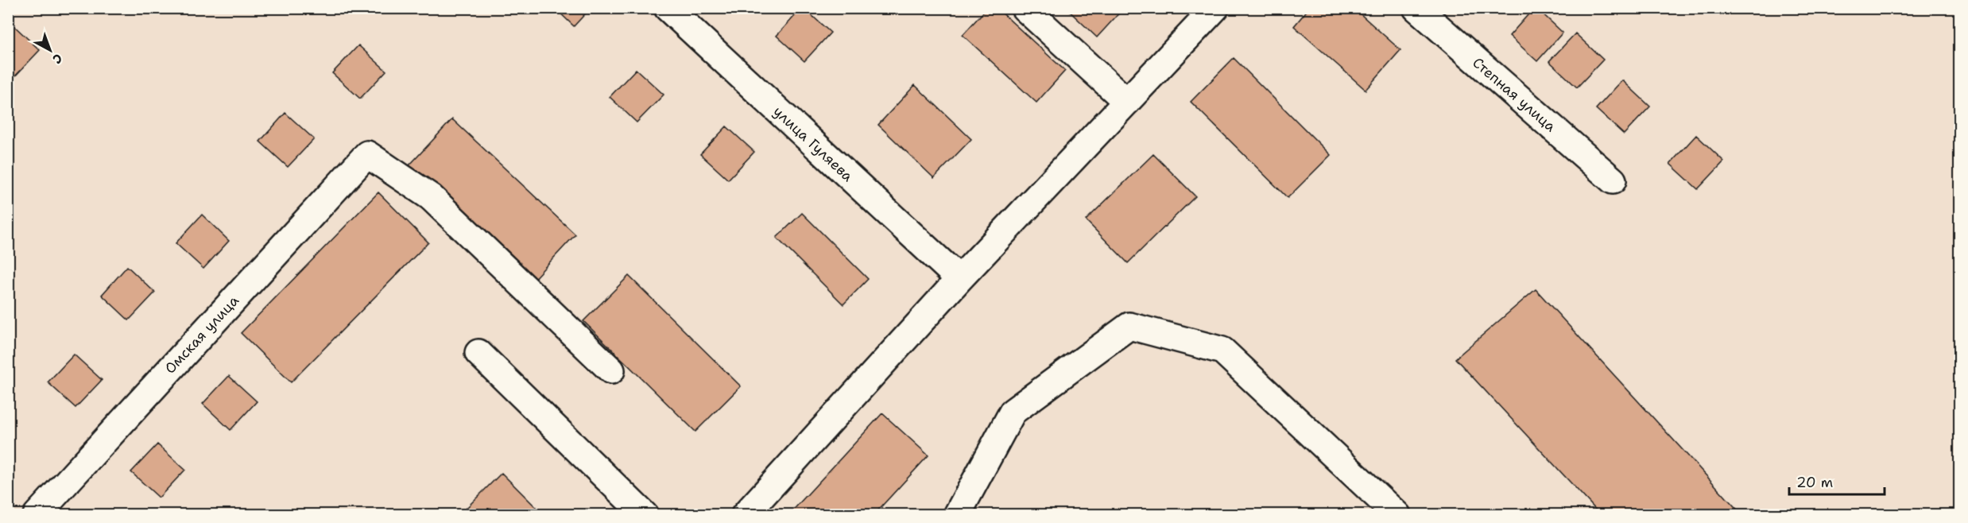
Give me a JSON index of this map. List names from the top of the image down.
{
  "streets": {
    "street": ["Степная улица", "улица Гуляева", "Омская улица"]
  },
  "scale_bar": "20 m",
  "north": "bottom right"
}
